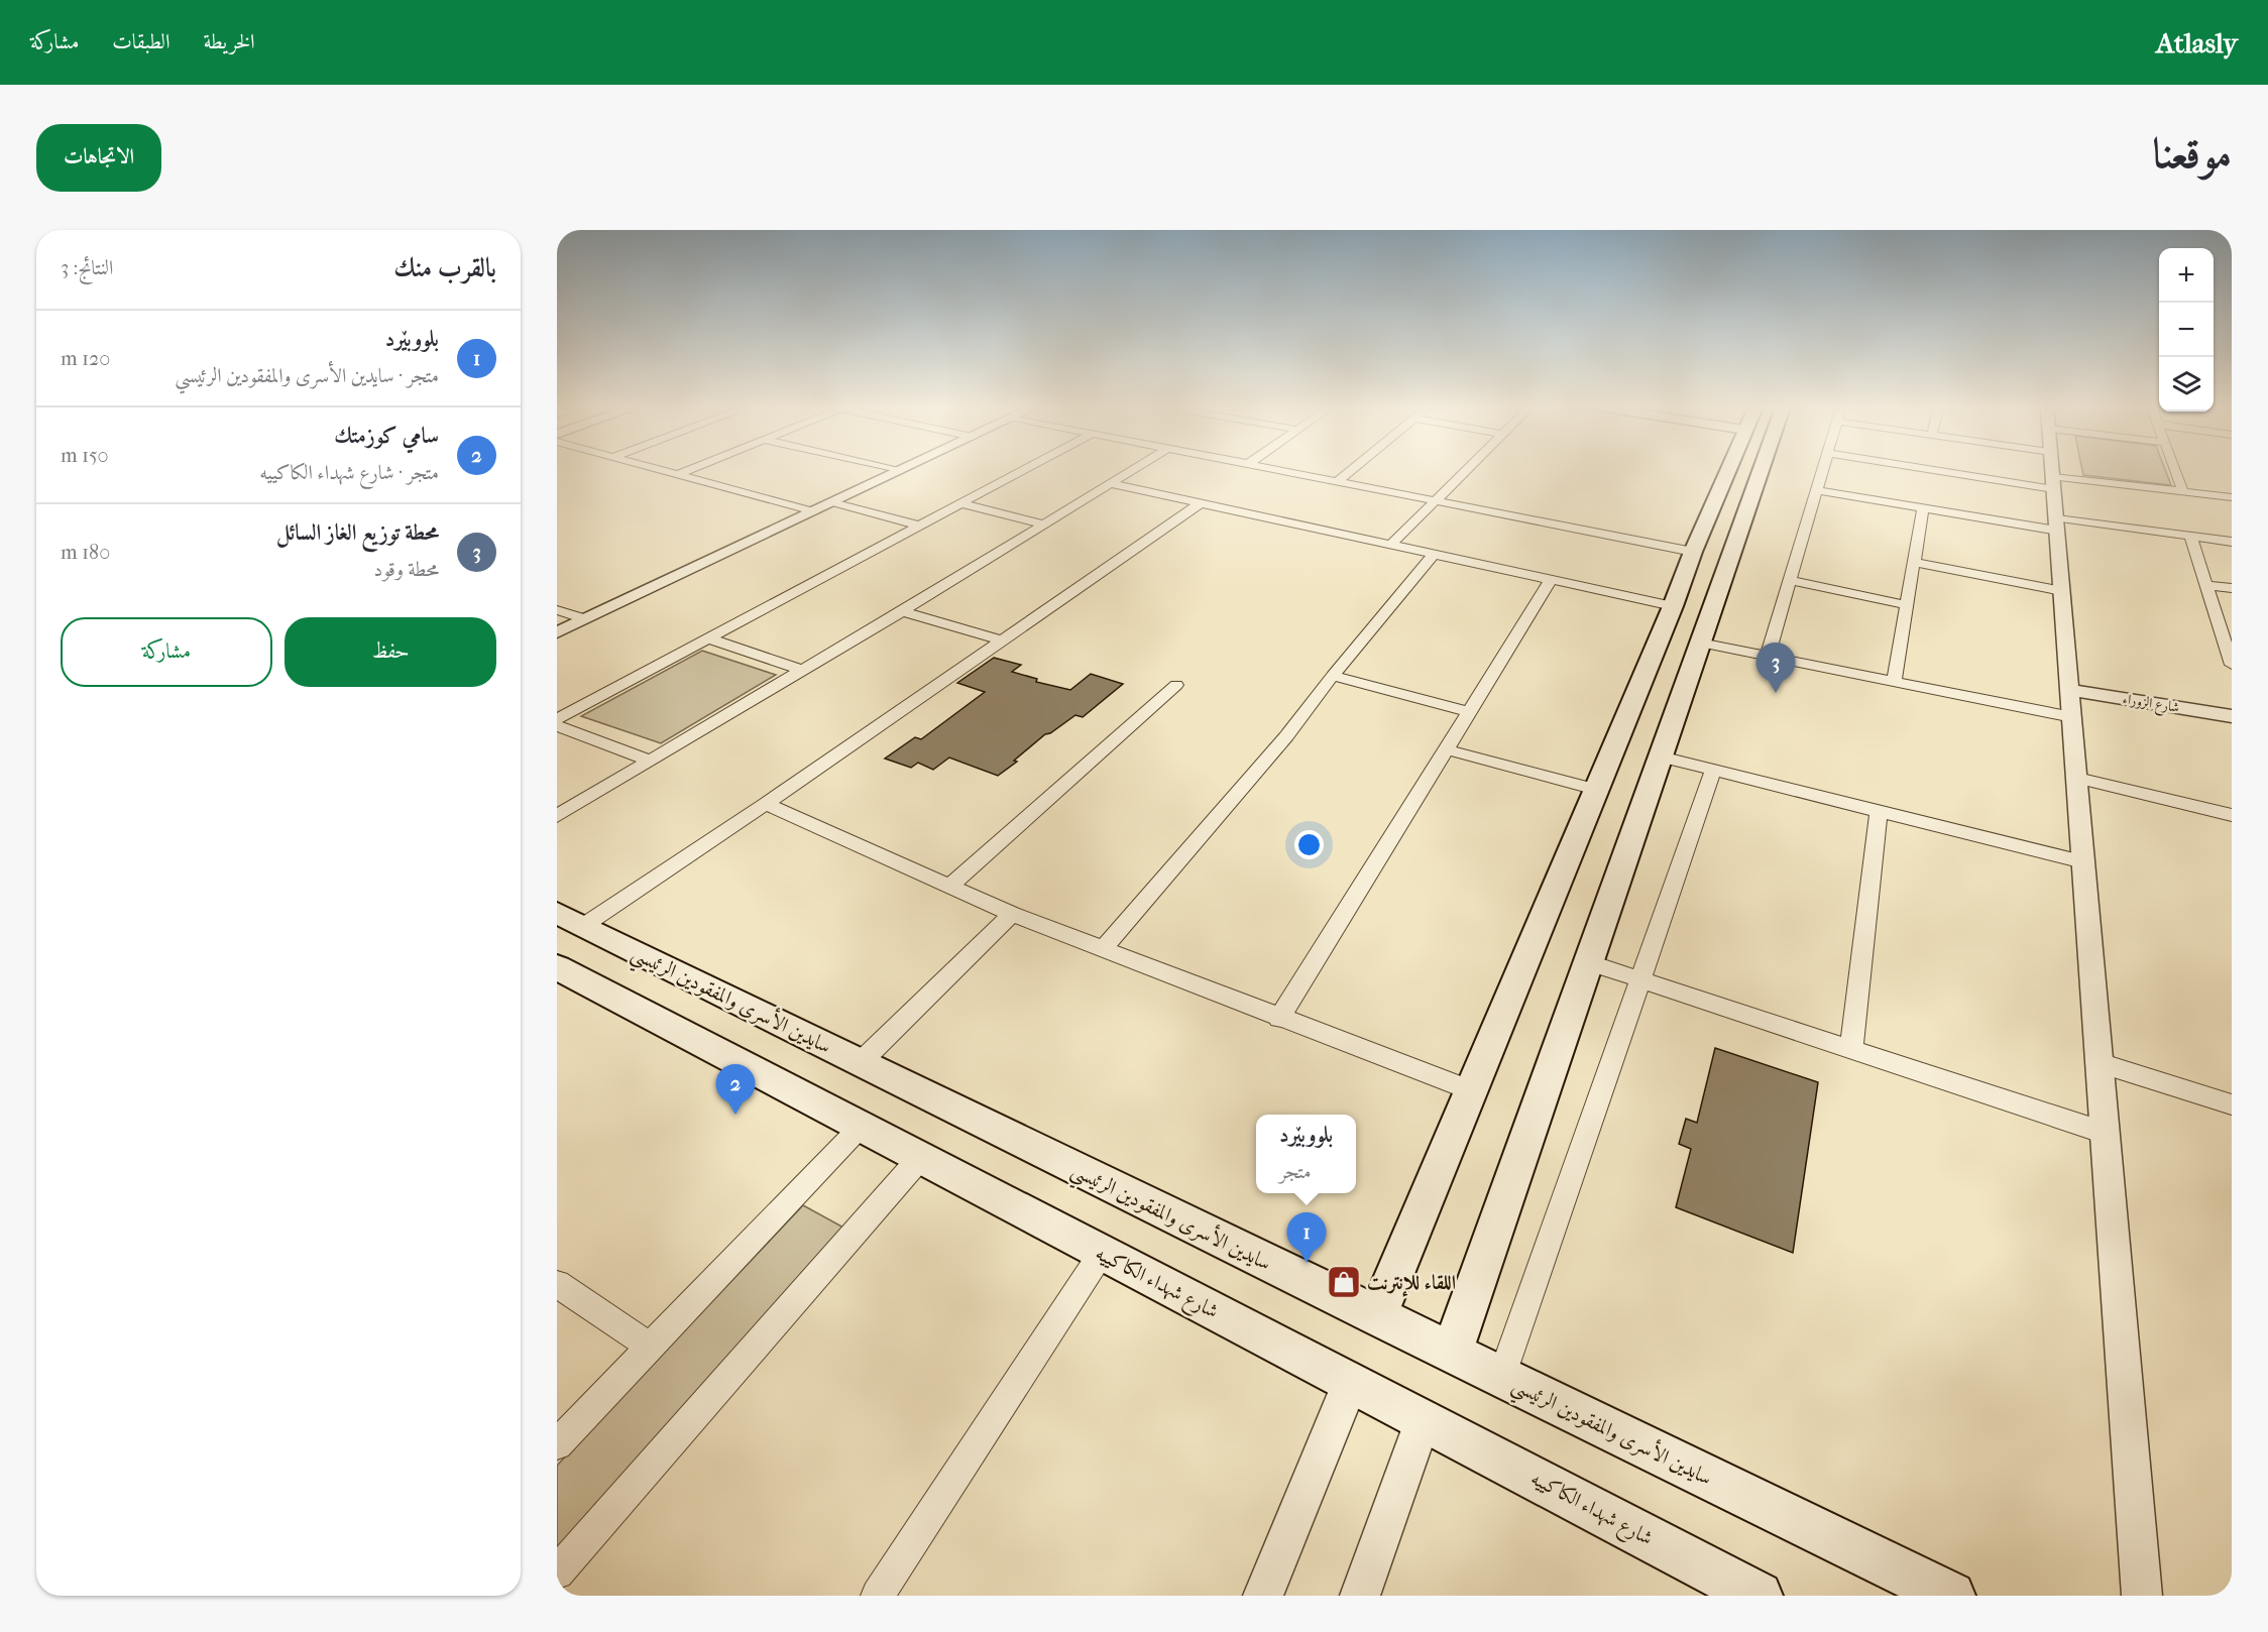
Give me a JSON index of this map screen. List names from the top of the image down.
{
  "streets": {
    "main road": ["سايدين الأسرى والمفقودين الرئيسي", "شارع شهداء الكاكييه"],
    "street": ["شارع الزوراء"]
  },
  "places": {
    "shop": ["اللقاء للإنترنت"]
  },
  "page": {
    "header": "Atlasly",
    "nav": ["الخريطة", "الطبقات", "مشاركة"],
    "title": "موقعنا",
    "buttons": [
      "الاتجاهات",
      ["حفظ", "مشاركة"]
    ],
    "heading": ["بالقرب منك", "النتائج: 3"],
    "map_buttons": ["+", "−"],
    "list": [
      {
        "mark": "1",
        "name": "بلووبێرد",
        "note": "متجر · سايدين الأسرى والمفقودين الرئيسي",
        "value": "120 m"
      },
      {
        "mark": "2",
        "name": "سامي كوزمتك",
        "note": "متجر · شارع شهداء الكاكييه",
        "value": "150 m"
      },
      {
        "mark": "3",
        "name": "محطة توزيع الغاز السائل",
        "note": "محطة وقود",
        "value": "180 m"
      }
    ],
    "pins": ["3", "2", "1"],
    "popup": ["بلووبێرد", "متجر"]
  }
}
